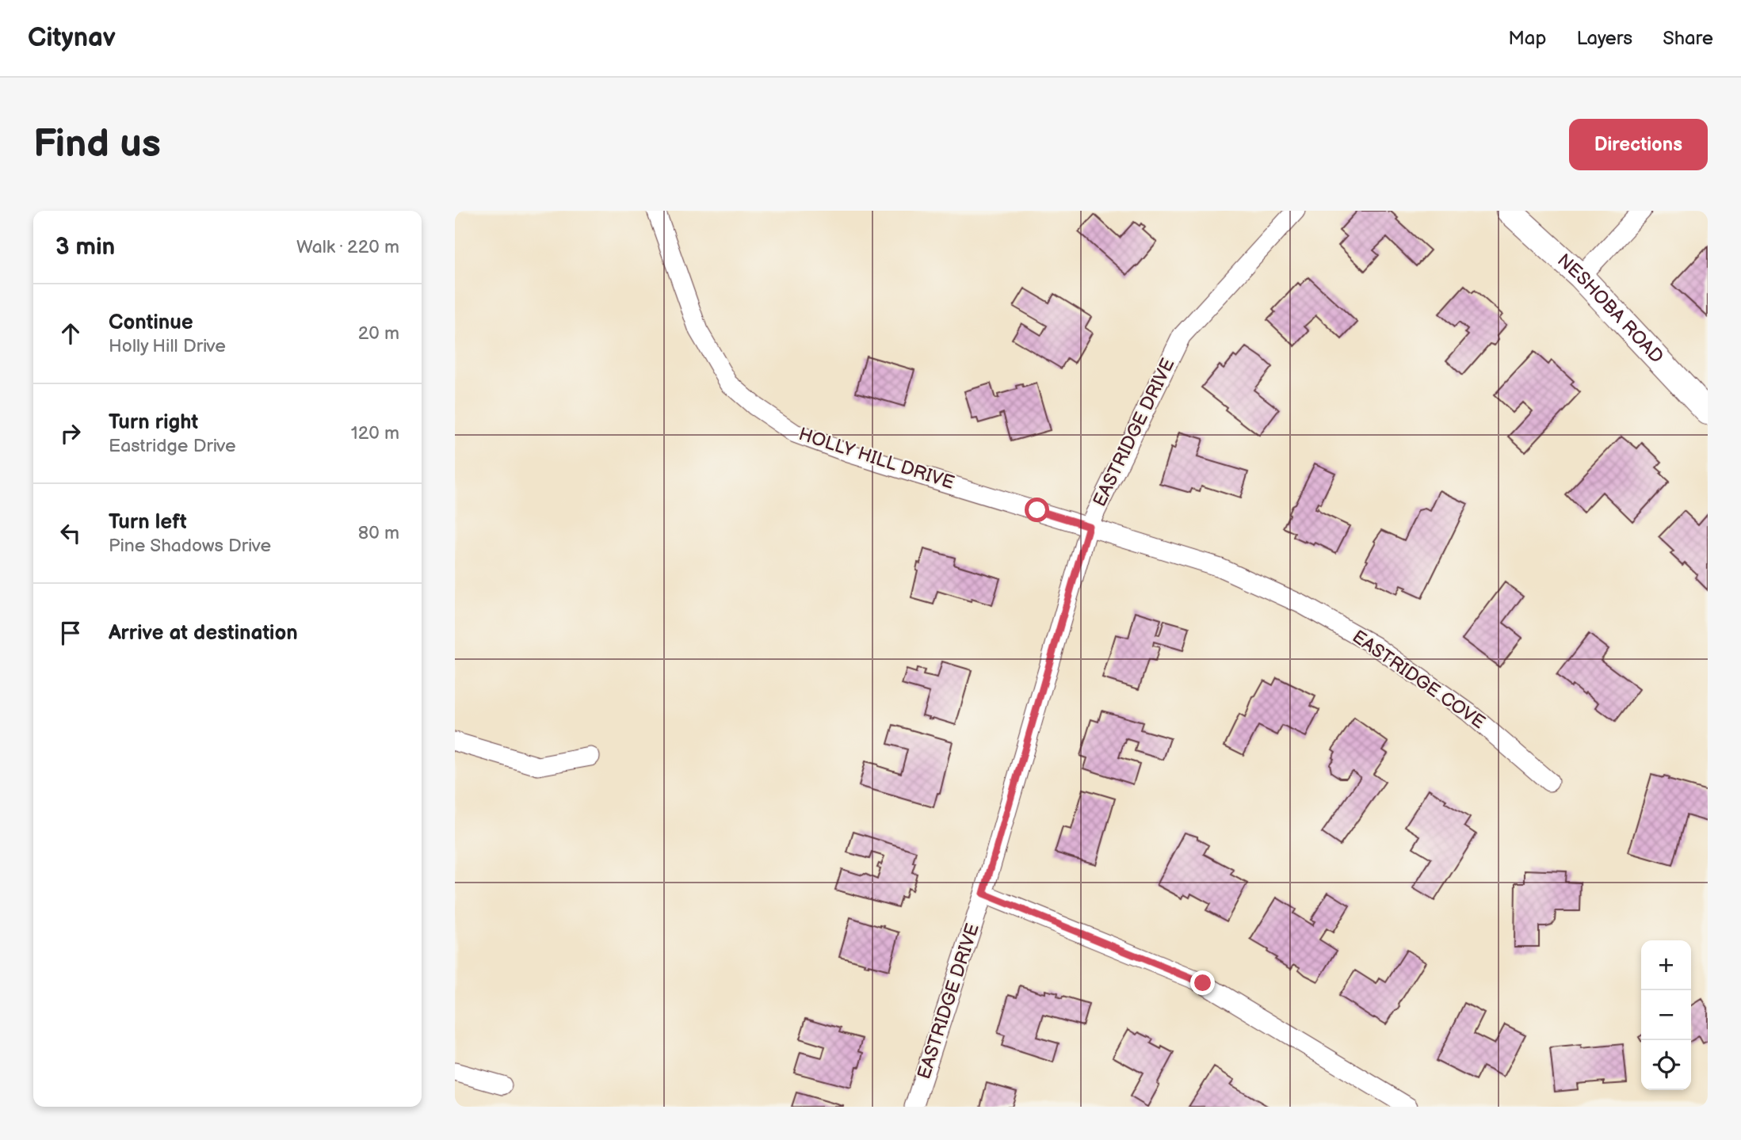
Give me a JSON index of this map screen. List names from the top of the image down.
{
  "streets": {
    "street": [
      "NESHOBA ROAD",
      "EASTRIDGE DRIVE",
      "HOLLY HILL DRIVE",
      "EASTRIDGE COVE"
    ]
  },
  "crossings": [
    ["EASTRIDGE DRIVE", "HOLLY HILL DRIVE"],
    ["EASTRIDGE DRIVE", "EASTRIDGE COVE"],
    ["HOLLY HILL DRIVE", "EASTRIDGE COVE"]
  ],
  "page": {
    "header": "Citynav",
    "nav": ["Map", "Layers", "Share"],
    "buttons": "Directions",
    "title": "Find us",
    "heading": ["3 min", "Walk · 220 m"],
    "list": [
      ["Continue", "Holly Hill Drive", "20 m"],
      ["Turn right", "Eastridge Drive", "120 m"],
      ["Turn left", "Pine Shadows Drive", "80 m"],
      "Arrive at destination"
    ],
    "map_buttons": ["+", "−"]
  }
}
